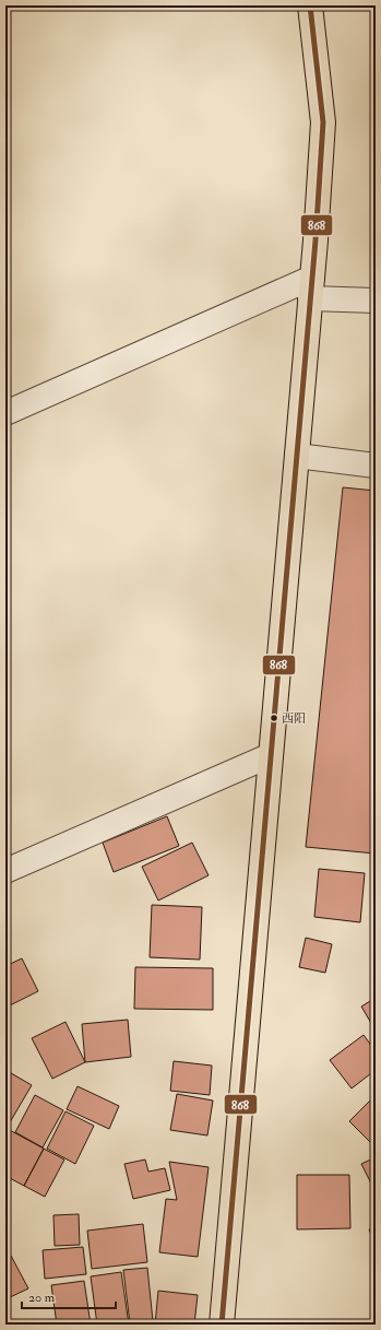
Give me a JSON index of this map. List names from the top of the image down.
{
  "places": ["西阳"],
  "lines": ["transit line 868"],
  "scale_bar": "20 m"
}
